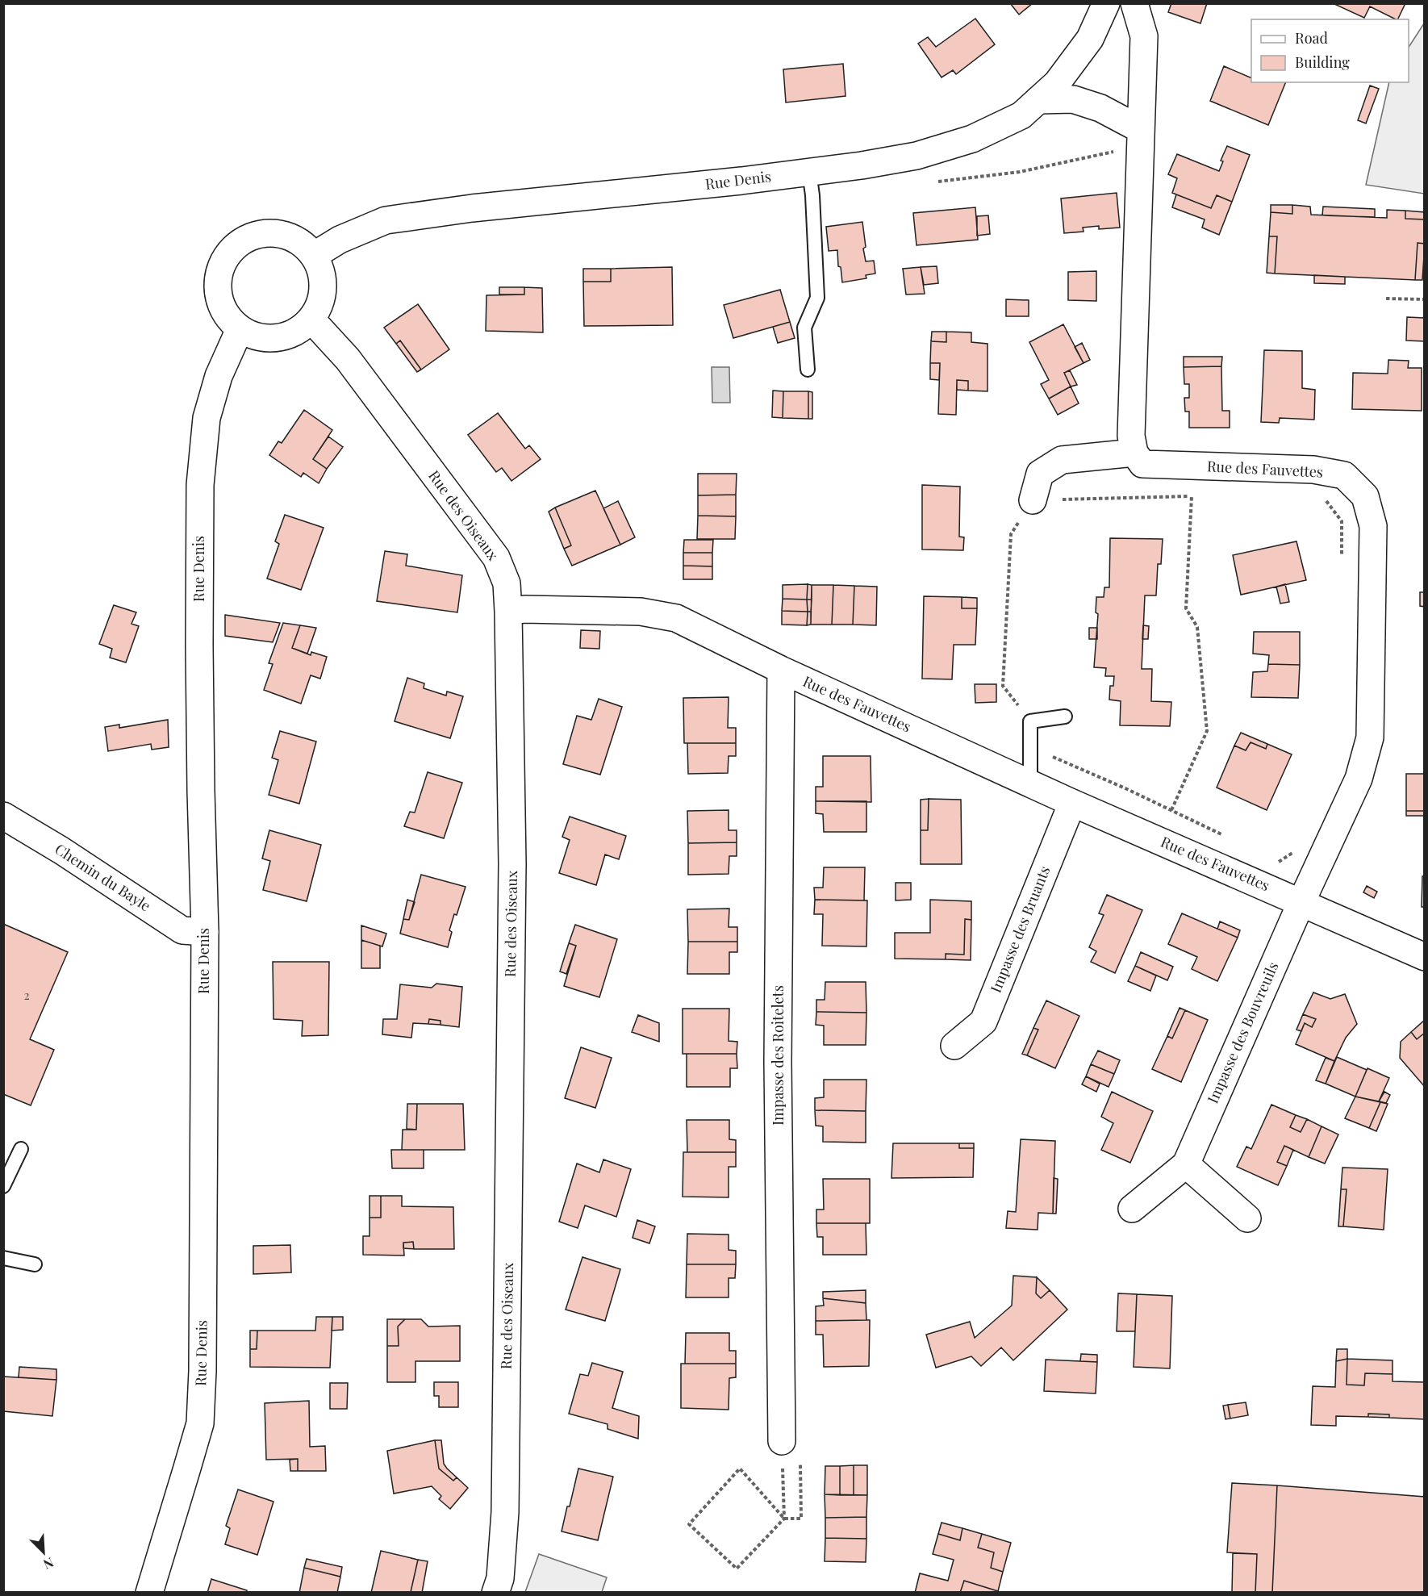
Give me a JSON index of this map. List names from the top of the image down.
{
  "streets": {
    "street": [
      "Rue Denis",
      "Rue des Fauvettes",
      "Rue des Oiseaux",
      "Chemin du Bayle",
      "Impasse des Bruants",
      "Impasse des Bouvreuils",
      "Impasse des Roitelets"
    ]
  },
  "crossings": [
    ["Rue Denis", "Rue des Oiseaux"],
    ["Rue Denis", "Chemin du Bayle"],
    ["Rue des Fauvettes", "Rue des Oiseaux"],
    ["Rue des Fauvettes", "Impasse des Bruants"],
    ["Rue des Fauvettes", "Impasse des Bouvreuils"],
    ["Rue des Fauvettes", "Impasse des Roitelets"]
  ],
  "house_numbers": ["2"],
  "legend": ["Road", "Building"],
  "north": "bottom right"
}
